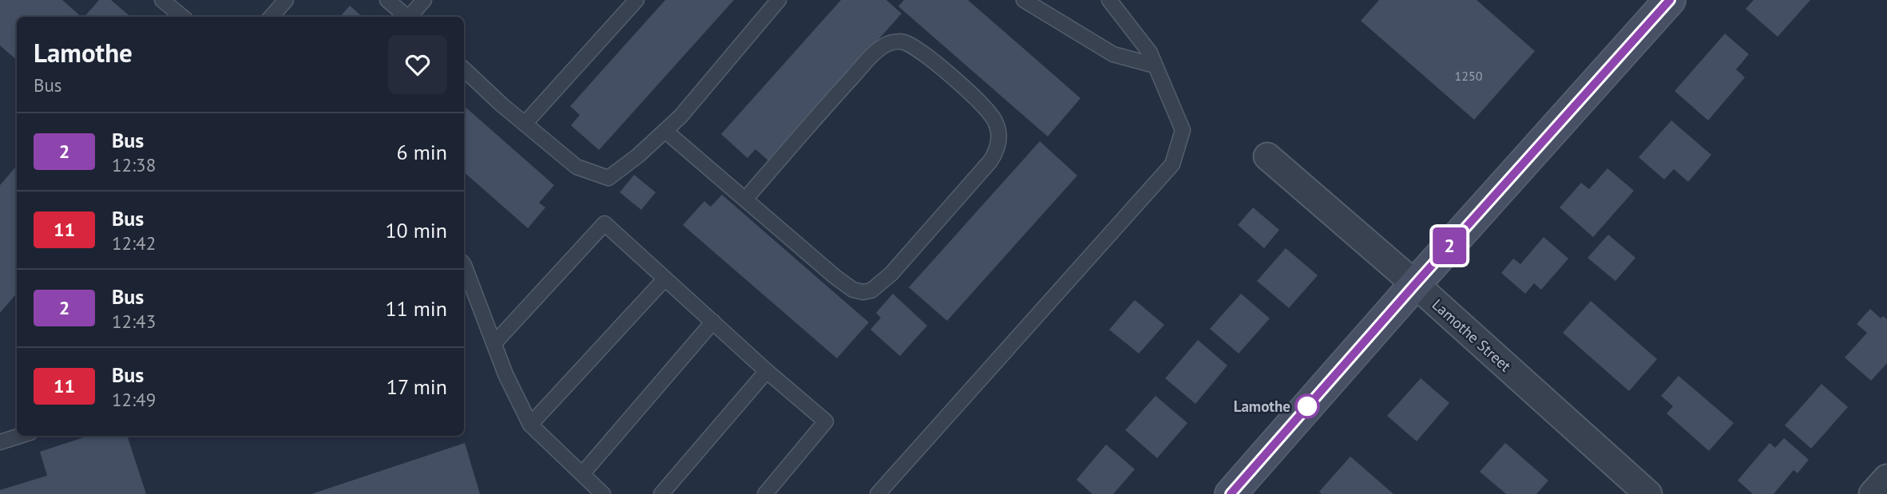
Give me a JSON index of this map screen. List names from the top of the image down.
{
  "streets": {
    "street": ["Lamothe Street"]
  },
  "places": ["Lamothe"],
  "lines": ["bus line 2"],
  "house_numbers": ["1250"],
  "page": {
    "on_map": "2",
    "heading": ["Lamothe", "Bus"],
    "list": [
      {
        "mark": "2",
        "name": "Bus",
        "note": "12:38",
        "value": "6 min"
      },
      {
        "mark": "11",
        "name": "Bus",
        "note": "12:42",
        "value": "10 min"
      },
      {
        "mark": "2",
        "name": "Bus",
        "note": "12:43",
        "value": "11 min"
      },
      {
        "mark": "11",
        "name": "Bus",
        "note": "12:49",
        "value": "17 min"
      }
    ]
  }
}
